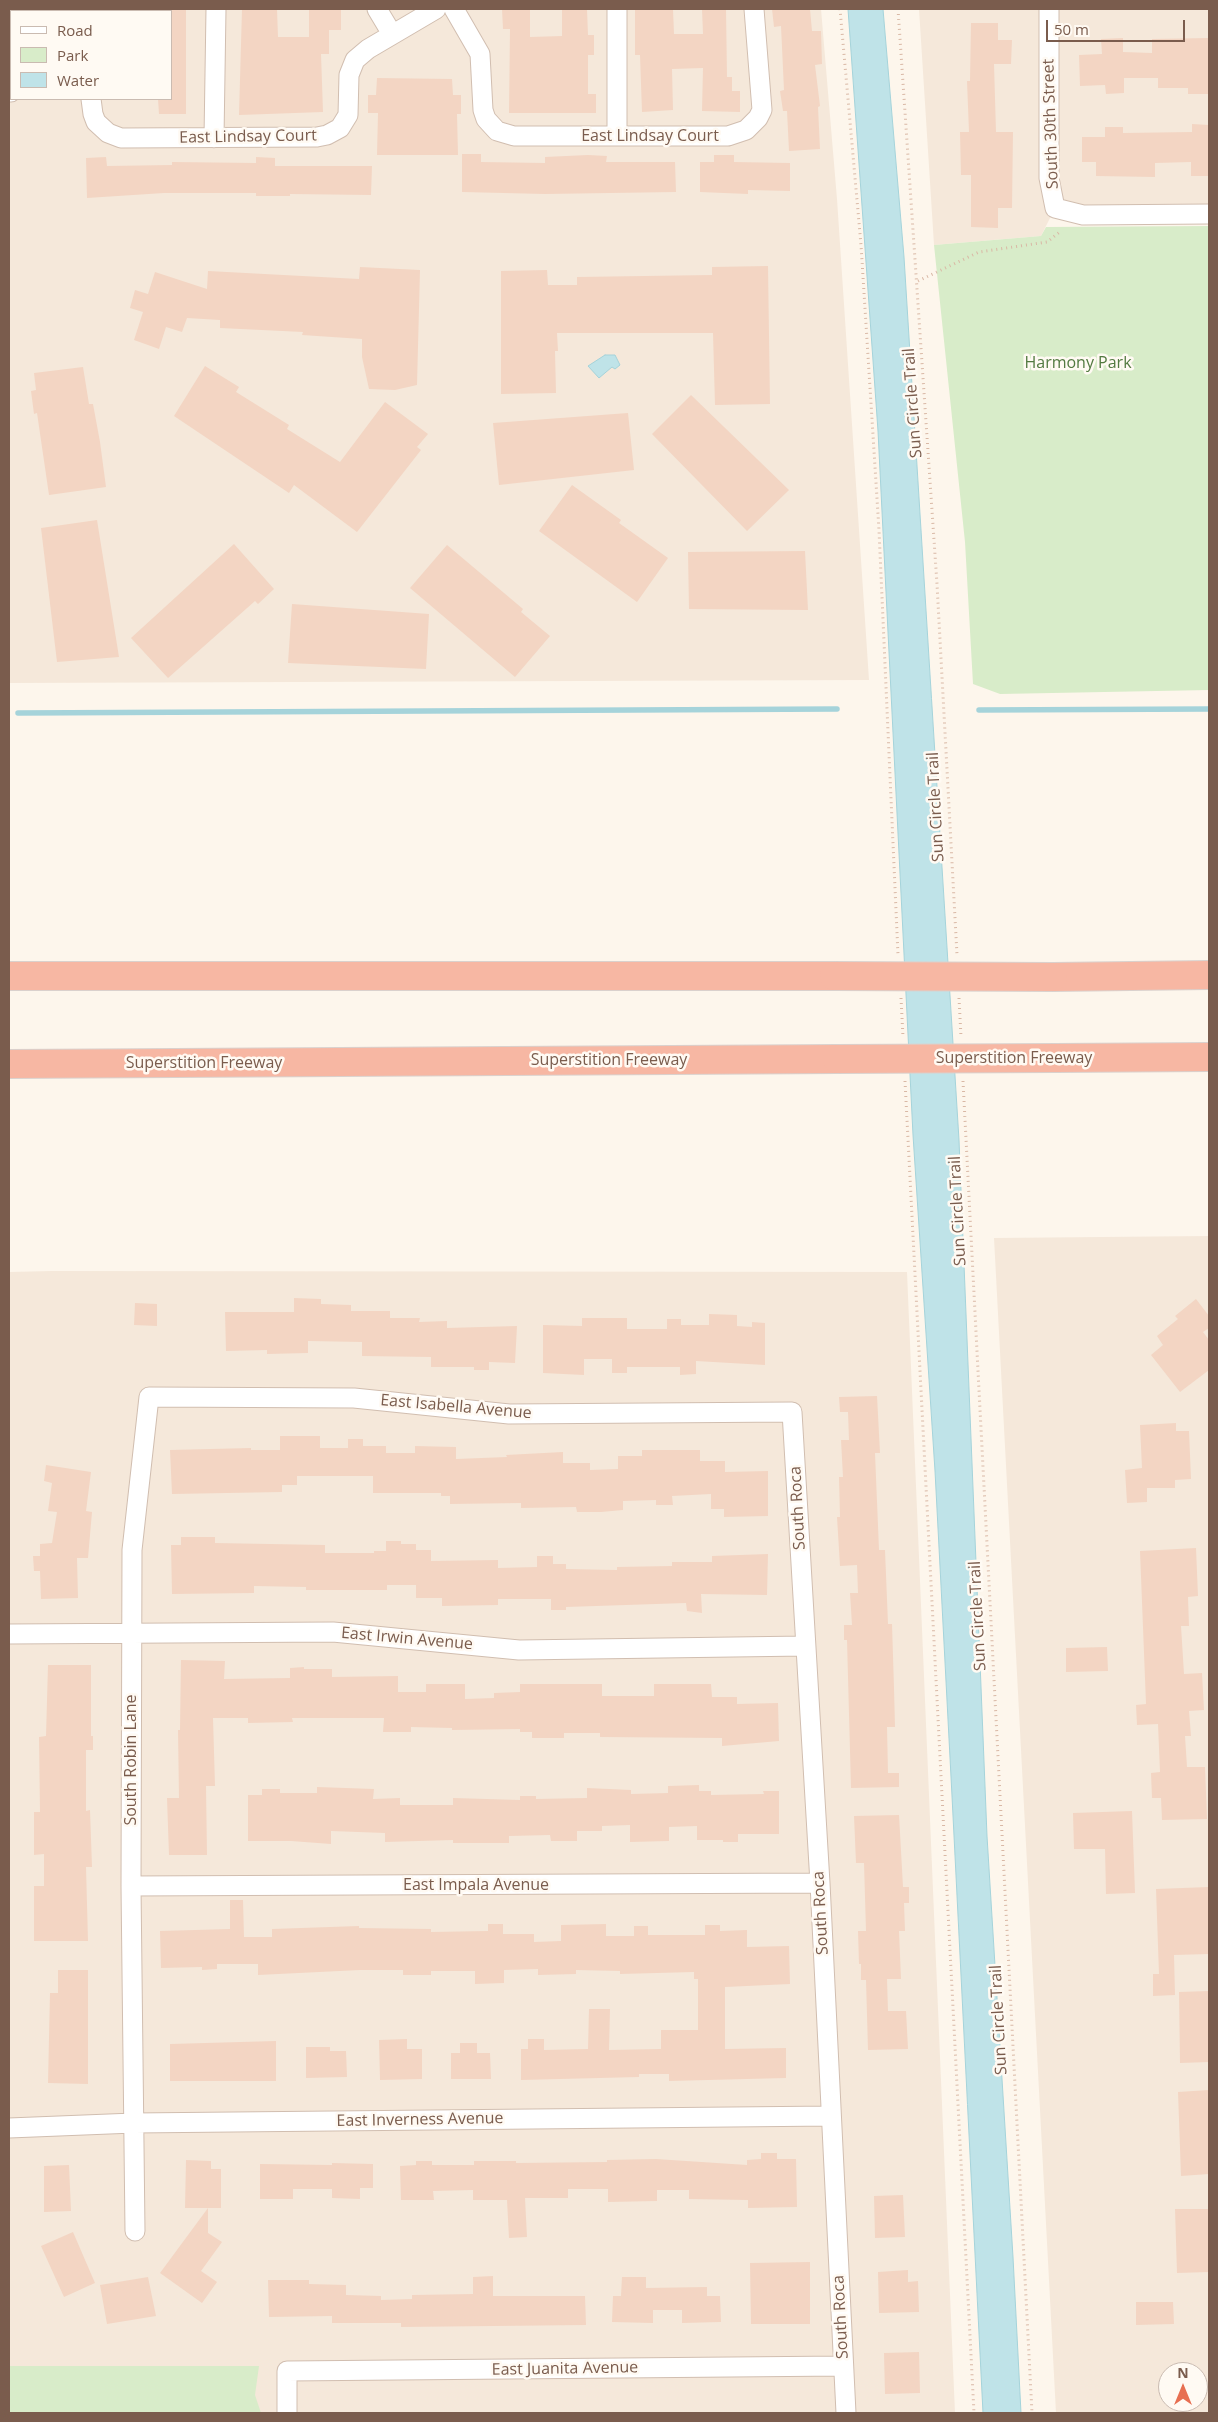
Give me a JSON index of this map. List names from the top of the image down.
{
  "streets": {
    "highway": ["Superstition Freeway"],
    "street": [
      "South 30th Street",
      "East Lindsay Court",
      "East Isabella Avenue",
      "South Roca",
      "East Irwin Avenue",
      "South Robin Lane",
      "East Impala Avenue",
      "East Inverness Avenue",
      "East Juanita Avenue"
    ],
    "path": ["Sun Circle Trail"]
  },
  "crossings": [
    ["East Isabella Avenue", "South Roca"],
    ["East Isabella Avenue", "South Robin Lane"],
    ["South Roca", "East Irwin Avenue"],
    ["South Roca", "East Impala Avenue"],
    ["South Roca", "East Inverness Avenue"],
    ["South Roca", "East Juanita Avenue"],
    ["East Irwin Avenue", "South Robin Lane"],
    ["South Robin Lane", "East Impala Avenue"],
    ["South Robin Lane", "East Inverness Avenue"]
  ],
  "parks": ["Harmony Park"],
  "legend": ["Road", "Park", "Water"],
  "scale_bar": "50 m",
  "north": "top"
}
